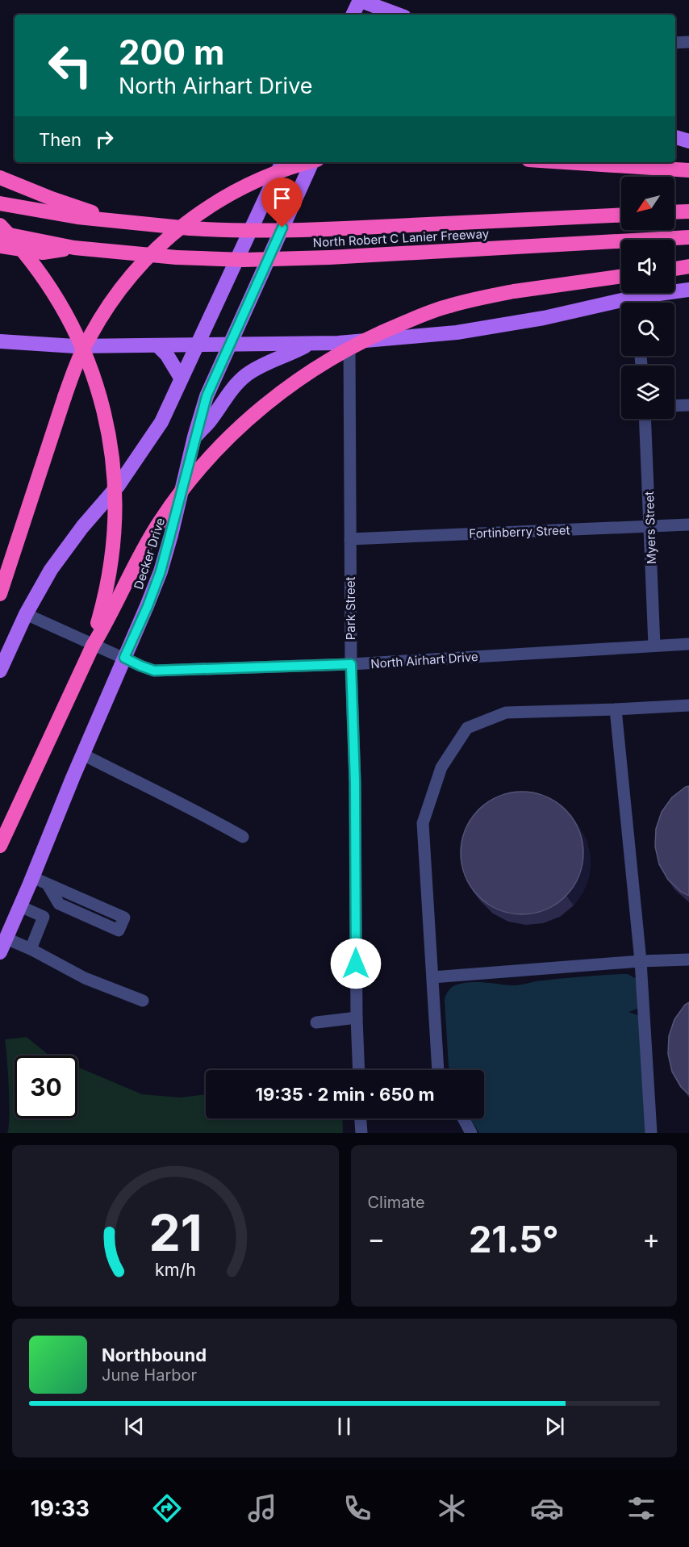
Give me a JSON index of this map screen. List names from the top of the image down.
{
  "streets": {
    "highway": ["North Robert C Lanier Freeway"],
    "main road": ["Decker Drive"],
    "street": [
      "Myers Street",
      "Fortinberry Street",
      "Park Street",
      "North Airhart Drive"
    ]
  },
  "crossings": [
    ["Myers Street", "Fortinberry Street"],
    ["Myers Street", "North Airhart Drive"],
    ["Fortinberry Street", "Park Street"],
    ["Decker Drive", "North Airhart Drive"],
    ["Park Street", "North Airhart Drive"]
  ],
  "north": "bottom left",
  "page": {
    "turn": ["200 m", "North Airhart Drive"],
    "then": "Then",
    "limit": "30",
    "trip": "19:35 · 2 min · 650 m",
    "tile": "Climate",
    "heat": ["−", "21.5°", "+"],
    "song": ["Northbound", "June Harbor"],
    "tabs": "19:33",
    "gauge": ["21", "km/h"]
  }
}
